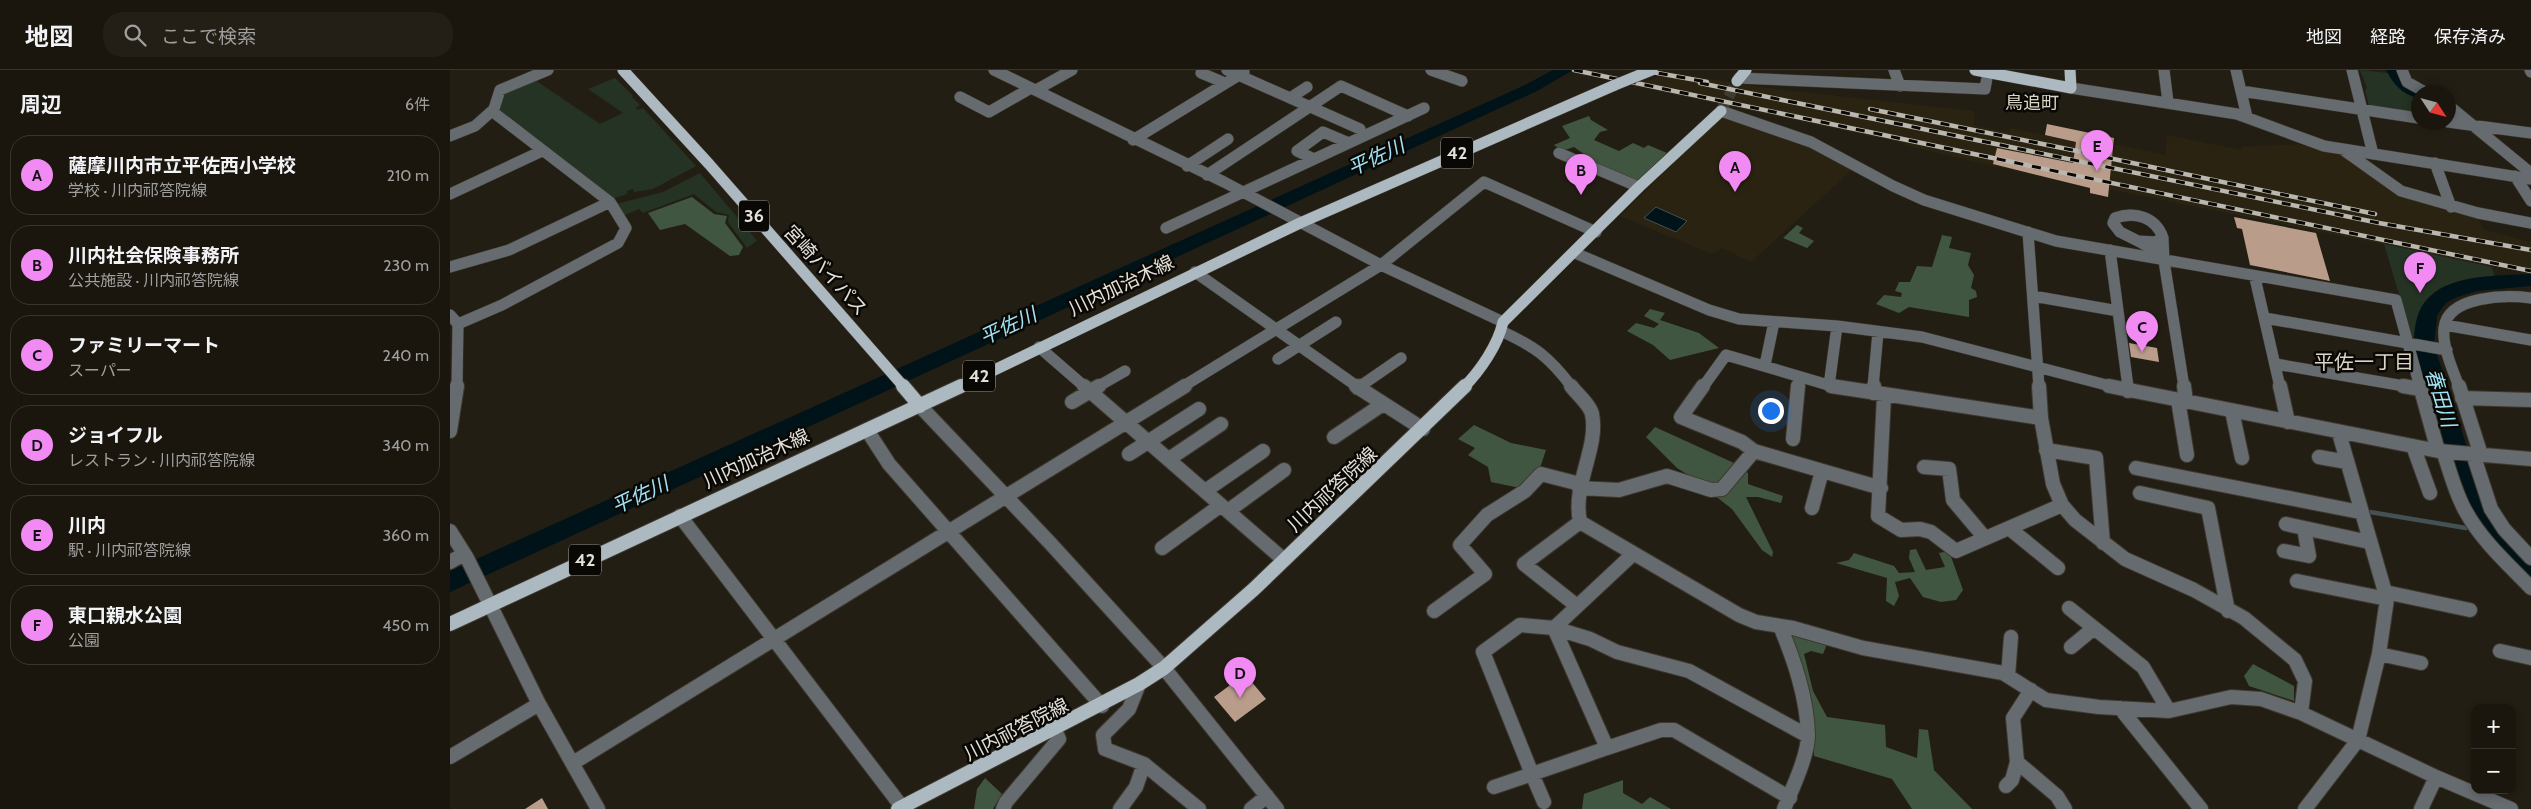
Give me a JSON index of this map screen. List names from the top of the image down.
{
  "streets": {
    "main road": [
      "42",
      "36",
      "宮崎バイパス",
      "川内加治木線",
      "川内祁答院線"
    ]
  },
  "crossings": [
    ["宮崎バイパス", "川内加治木線"]
  ],
  "districts": ["鳥追町", "平佐一丁目"],
  "water": ["平佐川", "春田川"],
  "north": "bottom right",
  "page": {
    "header": "地図",
    "search": "ここで検索",
    "nav": ["地図", "経路", "保存済み"],
    "heading": ["周辺", "6件"],
    "pins": [
      "E",
      "A",
      "B",
      "F",
      "C",
      "D"
    ],
    "list": [
      {
        "mark": "A",
        "name": "薩摩川内市立平佐西小学校",
        "note": "学校 · 川内祁答院線",
        "value": "210 m"
      },
      {
        "mark": "B",
        "name": "川内社会保険事務所",
        "note": "公共施設 · 川内祁答院線",
        "value": "230 m"
      },
      {
        "mark": "C",
        "name": "ファミリーマート",
        "note": "スーパー",
        "value": "240 m"
      },
      {
        "mark": "D",
        "name": "ジョイフル",
        "note": "レストラン · 川内祁答院線",
        "value": "340 m"
      },
      {
        "mark": "E",
        "name": "川内",
        "note": "駅 · 川内祁答院線",
        "value": "360 m"
      },
      {
        "mark": "F",
        "name": "東口親水公園",
        "note": "公園",
        "value": "450 m"
      }
    ],
    "map_buttons": ["+", "−"]
  }
}
